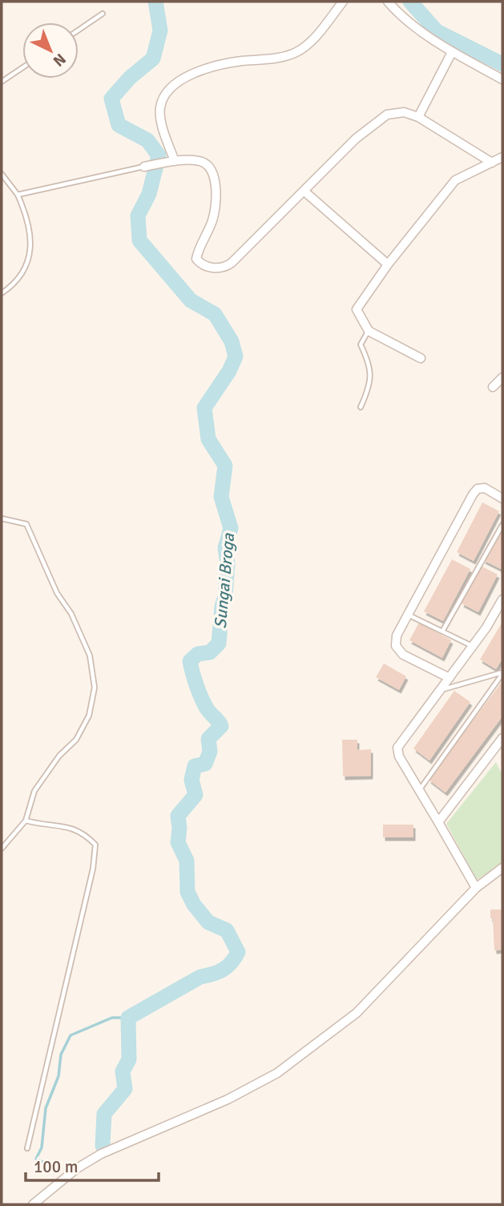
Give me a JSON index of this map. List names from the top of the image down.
{
  "water": ["Sungai Broga"],
  "scale_bar": "100 m",
  "north": "bottom right"
}
